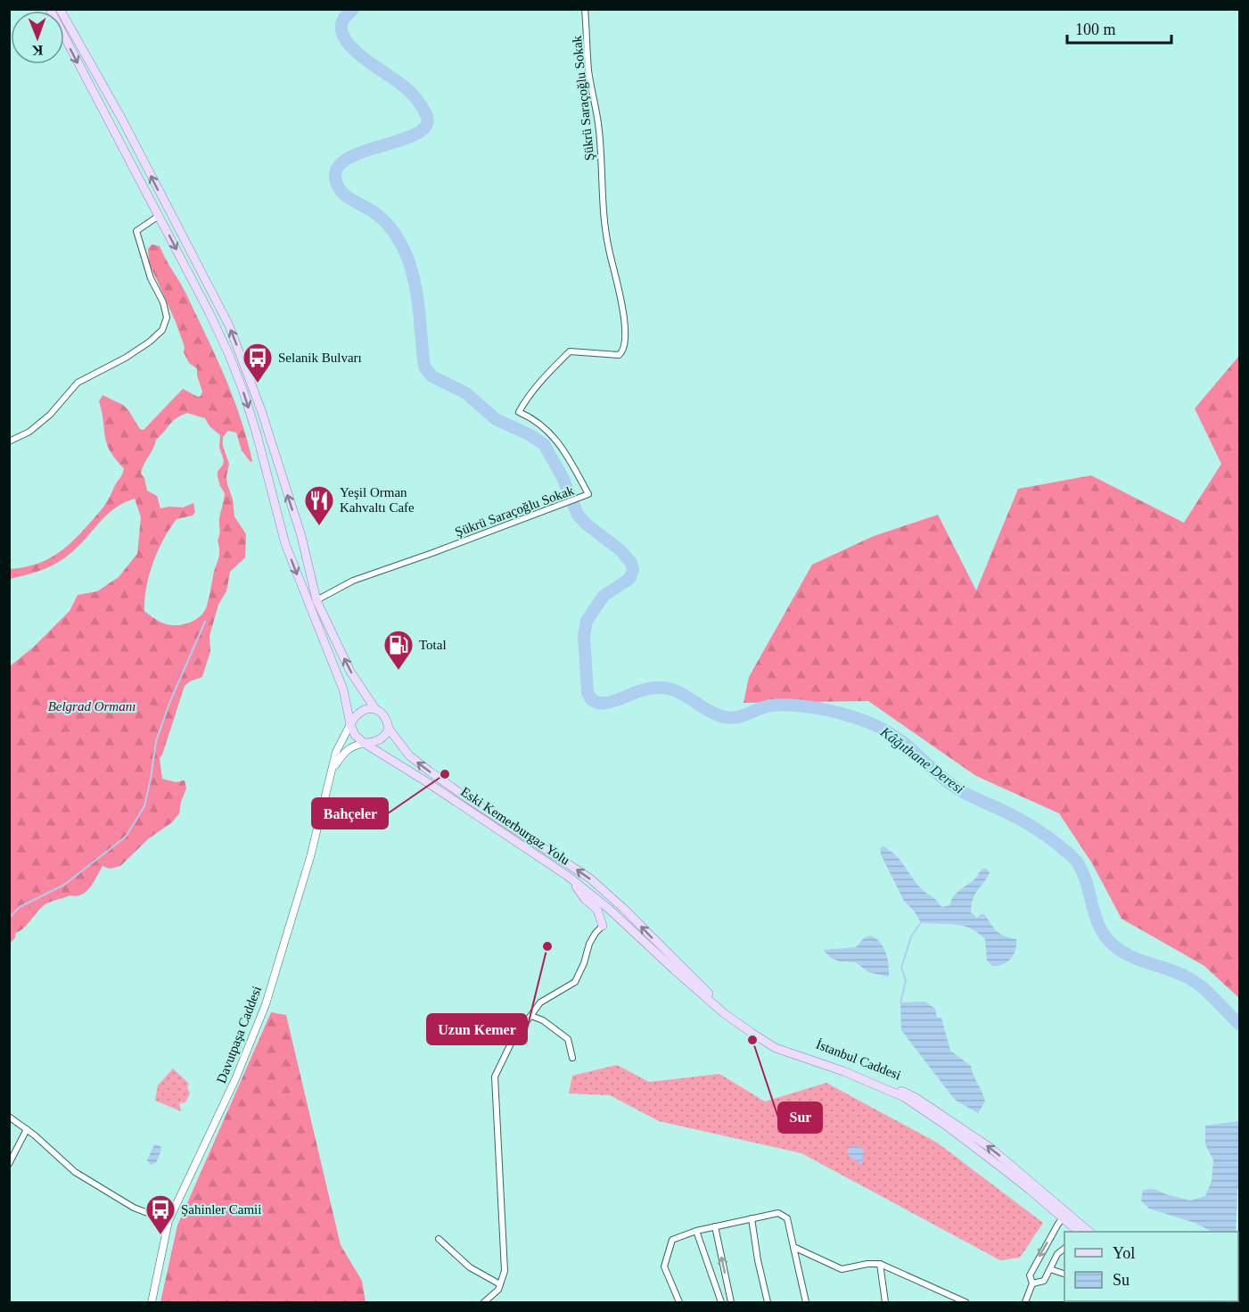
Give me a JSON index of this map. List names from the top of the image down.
{
  "streets": {
    "main road": ["Eski Kemerburgaz Yolu", "İstanbul Caddesi"],
    "street": ["Şükrü Saraçoğlu Sokak", "Davutpaşa Caddesi"]
  },
  "crossings": [
    ["Eski Kemerburgaz Yolu", "Davutpaşa Caddesi"],
    ["Eski Kemerburgaz Yolu", "İstanbul Caddesi"]
  ],
  "water": ["Kâğıthane Deresi"],
  "parks": ["Belgrad Ormanı"],
  "places": {
    "bus stop": ["Selanik Bulvarı", "Şahinler Camii"],
    "restaurant": ["Yeşil Orman Kahvaltı Cafe"],
    "fuel station": ["Total"],
    "other": ["Bahçeler", "Uzun Kemer", "Sur"]
  },
  "legend": ["Yol", "Su"],
  "scale_bar": "100 m",
  "north": "bottom"
}
